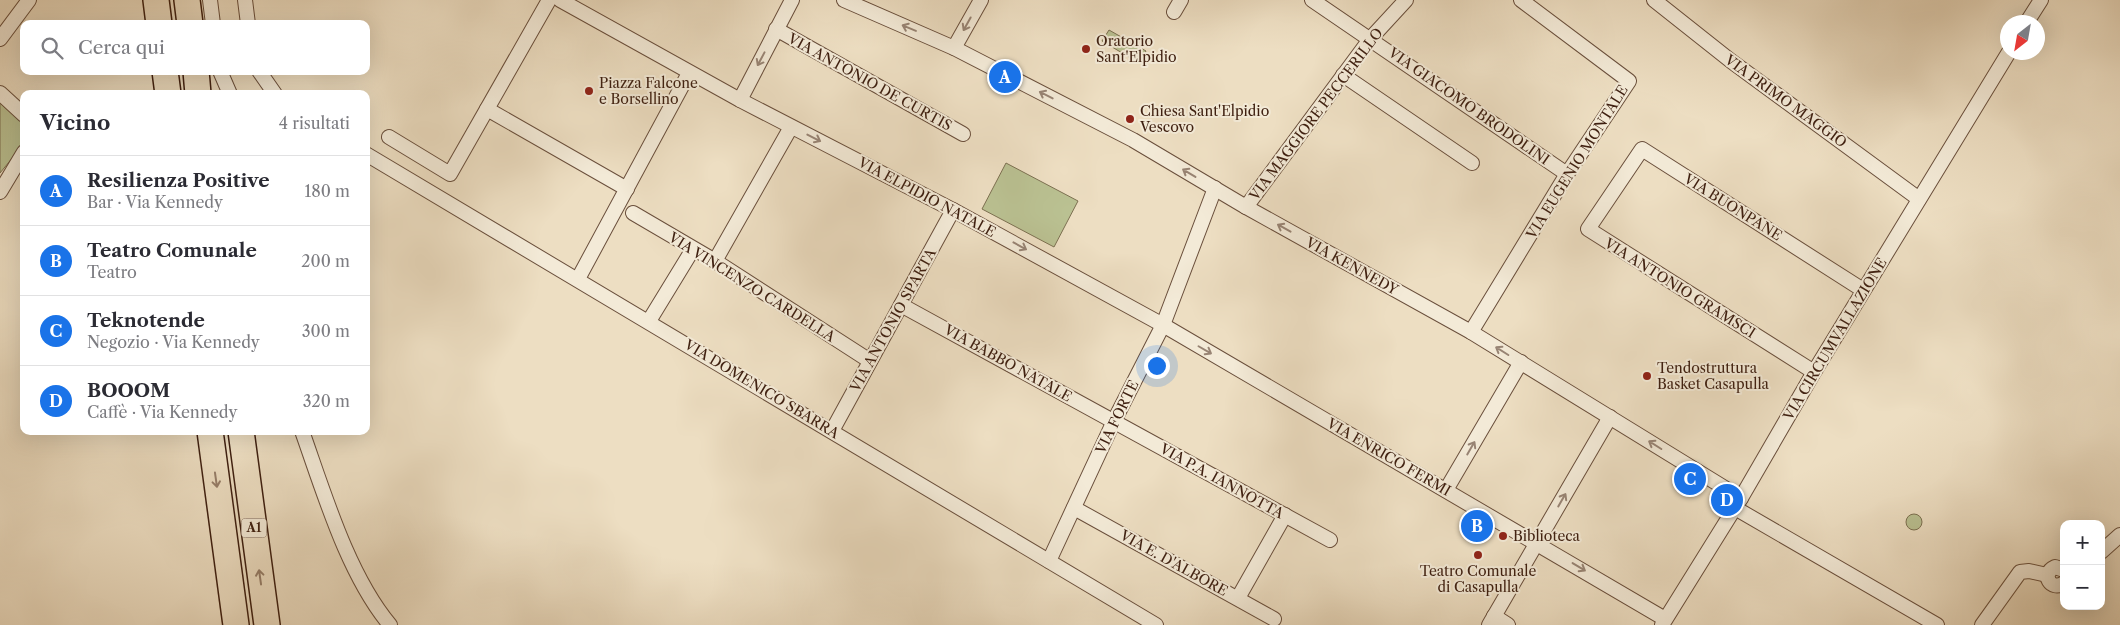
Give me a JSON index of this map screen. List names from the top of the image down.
{
  "streets": {
    "highway": ["A1"],
    "street": [
      "VIA ANTONIO DE CURTIS",
      "VIA PRIMO MAGGIO",
      "VIA GIACOMO BRODOLINI",
      "VIA MAGGIORE PECCERILLO",
      "VIA EUGENIO MONTALE",
      "VIA ELPIDIO NATALE",
      "VIA BUONPANE",
      "VIA KENNEDY",
      "VIA VINCENZO CARDELLA",
      "VIA ANTONIO GRAMSCI",
      "VIA ANTONIO SPARTA",
      "VIA CIRCUMVALLAZIONE",
      "VIA BABBO NATALE",
      "VIA DOMENICO SBARRA",
      "VIA FORTE",
      "VIA ENRICO FERMI",
      "VIA P.A. IANNOTTA",
      "VIA E. D'ALBORE"
    ]
  },
  "crossings": [
    ["VIA ANTONIO DE CURTIS", "VIA ELPIDIO NATALE"],
    ["VIA PRIMO MAGGIO", "VIA CIRCUMVALLAZIONE"],
    ["VIA GIACOMO BRODOLINI", "VIA MAGGIORE PECCERILLO"],
    ["VIA GIACOMO BRODOLINI", "VIA EUGENIO MONTALE"],
    ["VIA MAGGIORE PECCERILLO", "VIA KENNEDY"],
    ["VIA EUGENIO MONTALE", "VIA KENNEDY"],
    ["VIA ELPIDIO NATALE", "VIA ANTONIO SPARTA"],
    ["VIA ELPIDIO NATALE", "VIA FORTE"],
    ["VIA ELPIDIO NATALE", "VIA ENRICO FERMI"],
    ["VIA BUONPANE", "VIA ANTONIO GRAMSCI"],
    ["VIA BUONPANE", "VIA CIRCUMVALLAZIONE"],
    ["VIA KENNEDY", "VIA CIRCUMVALLAZIONE"],
    ["VIA KENNEDY", "VIA FORTE"],
    ["VIA VINCENZO CARDELLA", "VIA ANTONIO SPARTA"],
    ["VIA ANTONIO GRAMSCI", "VIA CIRCUMVALLAZIONE"],
    ["VIA ANTONIO SPARTA", "VIA BABBO NATALE"],
    ["VIA ANTONIO SPARTA", "VIA DOMENICO SBARRA"],
    ["VIA CIRCUMVALLAZIONE", "VIA ENRICO FERMI"],
    ["VIA BABBO NATALE", "VIA FORTE"],
    ["VIA BABBO NATALE", "VIA P.A. IANNOTTA"],
    ["VIA DOMENICO SBARRA", "VIA FORTE"],
    ["VIA FORTE", "VIA ENRICO FERMI"],
    ["VIA FORTE", "VIA P.A. IANNOTTA"],
    ["VIA FORTE", "VIA E. D'ALBORE"]
  ],
  "one_way": ["VIA ELPIDIO NATALE", "VIA KENNEDY", "VIA ENRICO FERMI"],
  "places": [
    "Oratorio Sant'Elpidio",
    "Piazza Falcone e Borsellino",
    "Chiesa Sant'Elpidio Vescovo",
    "Tendostruttura Basket Casapulla",
    "Biblioteca",
    "Teatro Comunale di Casapulla"
  ],
  "north": "bottom left",
  "page": {
    "search": "Cerca qui",
    "pins": [
      "A",
      "C",
      "D",
      "B"
    ],
    "heading": ["Vicino", "4 risultati"],
    "list": [
      {
        "mark": "A",
        "name": "Resilienza Positive",
        "note": "Bar · Via Kennedy",
        "value": "180 m"
      },
      {
        "mark": "B",
        "name": "Teatro Comunale",
        "note": "Teatro",
        "value": "200 m"
      },
      {
        "mark": "C",
        "name": "Teknotende",
        "note": "Negozio · Via Kennedy",
        "value": "300 m"
      },
      {
        "mark": "D",
        "name": "BOOOM",
        "note": "Caffè · Via Kennedy",
        "value": "320 m"
      }
    ],
    "map_buttons": ["+", "−"]
  }
}
